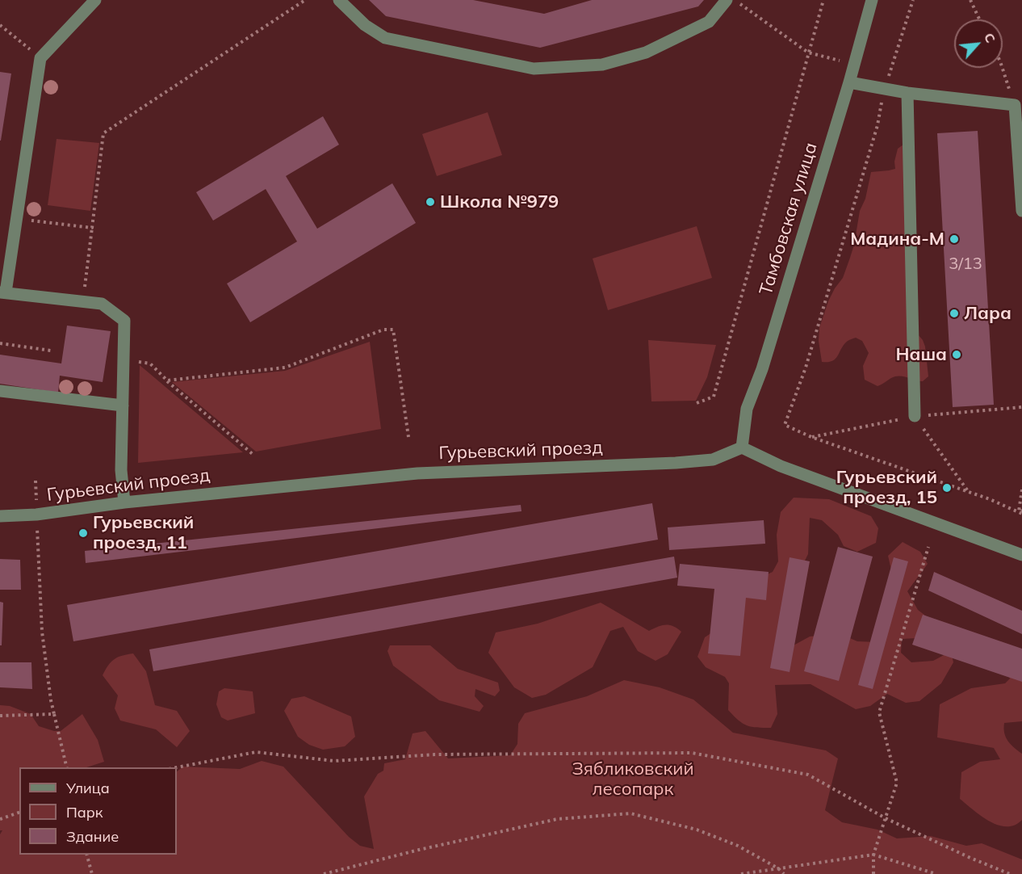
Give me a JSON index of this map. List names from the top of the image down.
{
  "streets": {
    "street": ["Тамбовская улица", "Гурьевский проезд"]
  },
  "crossings": [
    ["Тамбовская улица", "Гурьевский проезд"]
  ],
  "parks": ["Зябликовский лесопарк"],
  "places": [
    "Школа №979",
    "Мадина-М",
    "Лара",
    "Наша",
    "Гурьевский проезд, 15",
    "Гурьевский проезд, 11"
  ],
  "house_numbers": ["3/13"],
  "legend": ["Улица", "Парк", "Здание"],
  "north": "top right"
}
